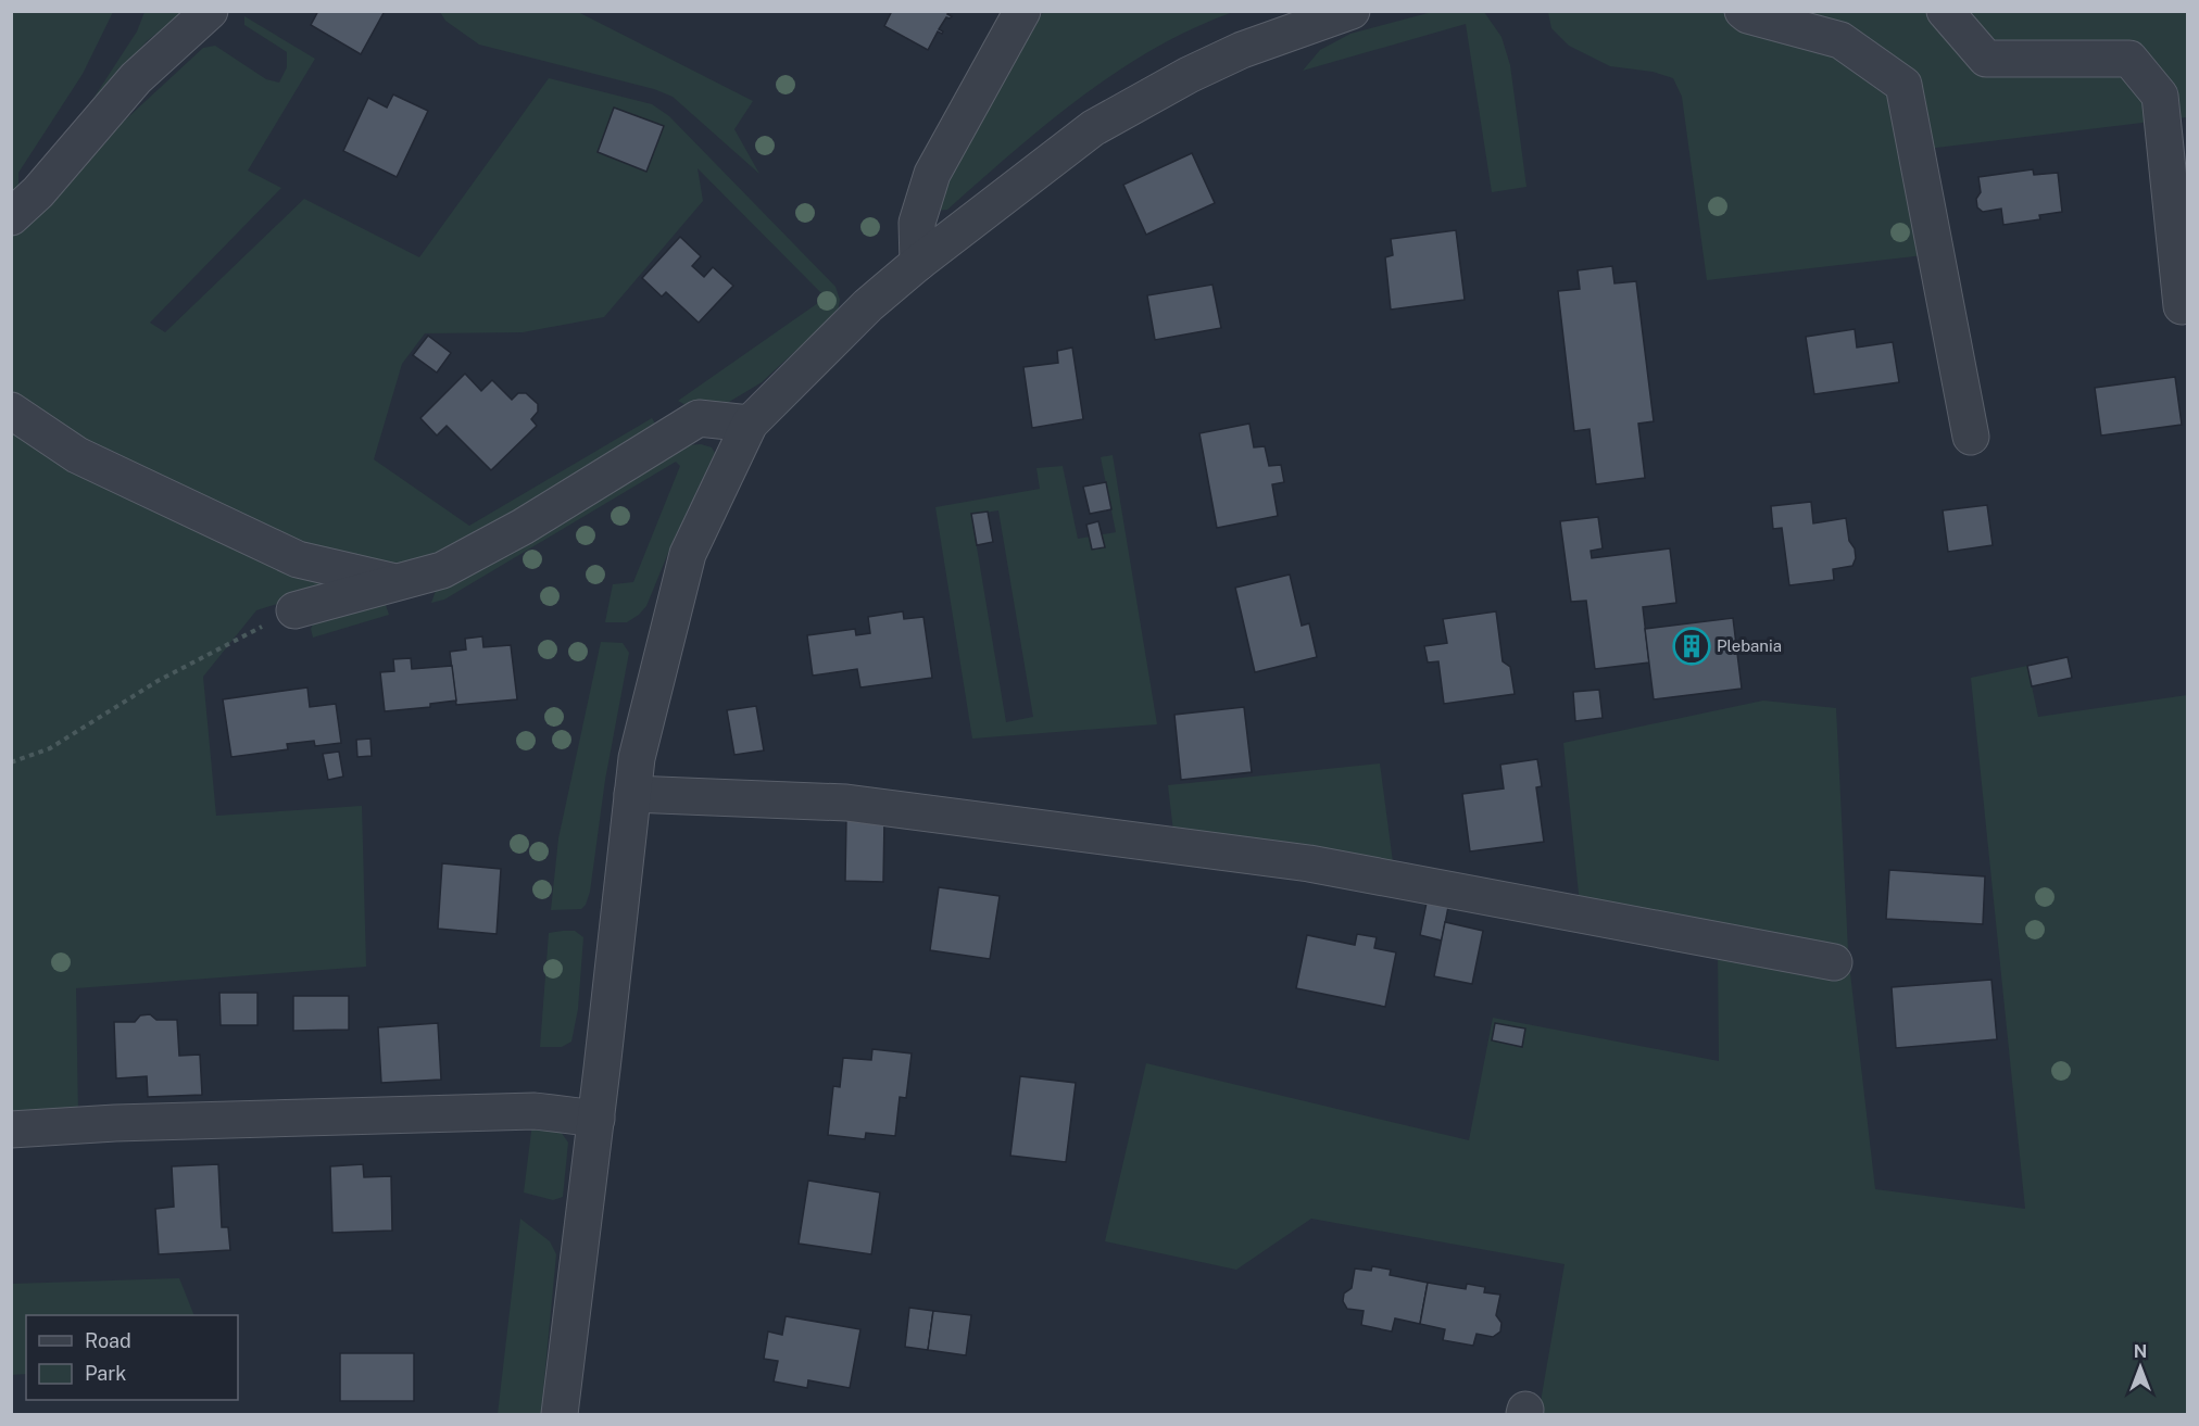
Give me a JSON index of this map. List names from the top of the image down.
{
  "places": {
    "building": ["Plebania"]
  },
  "legend": ["Road", "Park"],
  "north": "top"
}
